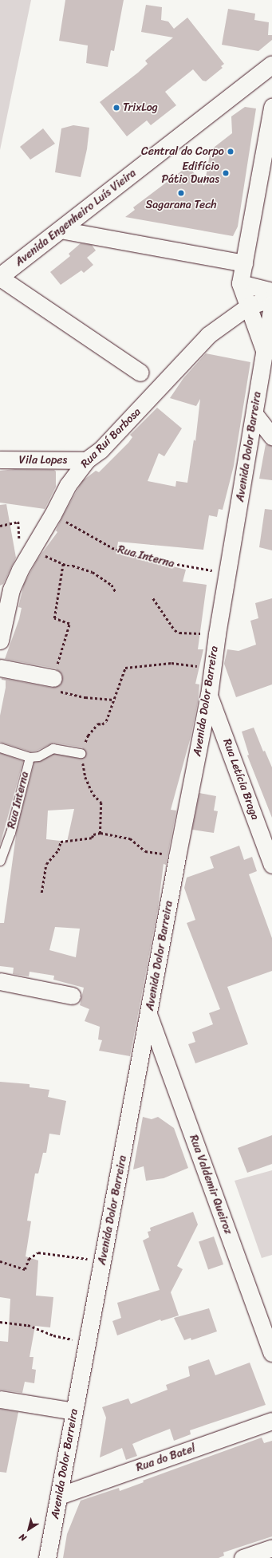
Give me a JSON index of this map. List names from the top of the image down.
{
  "streets": {
    "main road": ["Avenida Engenheiro Luís Vieira"],
    "street": [
      "Rua Ruí Barbosa",
      "Avenida Dolor Barreira",
      "Vila Lopes",
      "Rua Letícia Braga",
      "Rua Valdemir Queiroz",
      "Rua do Batel"
    ],
    "lane": ["Rua Interna"]
  },
  "crossings": [
    ["Rua Ruí Barbosa", "Avenida Dolor Barreira"],
    ["Rua Ruí Barbosa", "Vila Lopes"],
    ["Rua Ruí Barbosa", "Rua Interna"],
    ["Avenida Dolor Barreira", "Rua Interna"],
    ["Avenida Dolor Barreira", "Rua Letícia Braga"],
    ["Avenida Dolor Barreira", "Rua Valdemir Queiroz"],
    ["Avenida Dolor Barreira", "Rua do Batel"]
  ],
  "places": [
    "TrixLog",
    "Central do Corpo",
    "Edifício Pátio Dunas",
    "Sagarana Tech"
  ],
  "north": "bottom left"
}
